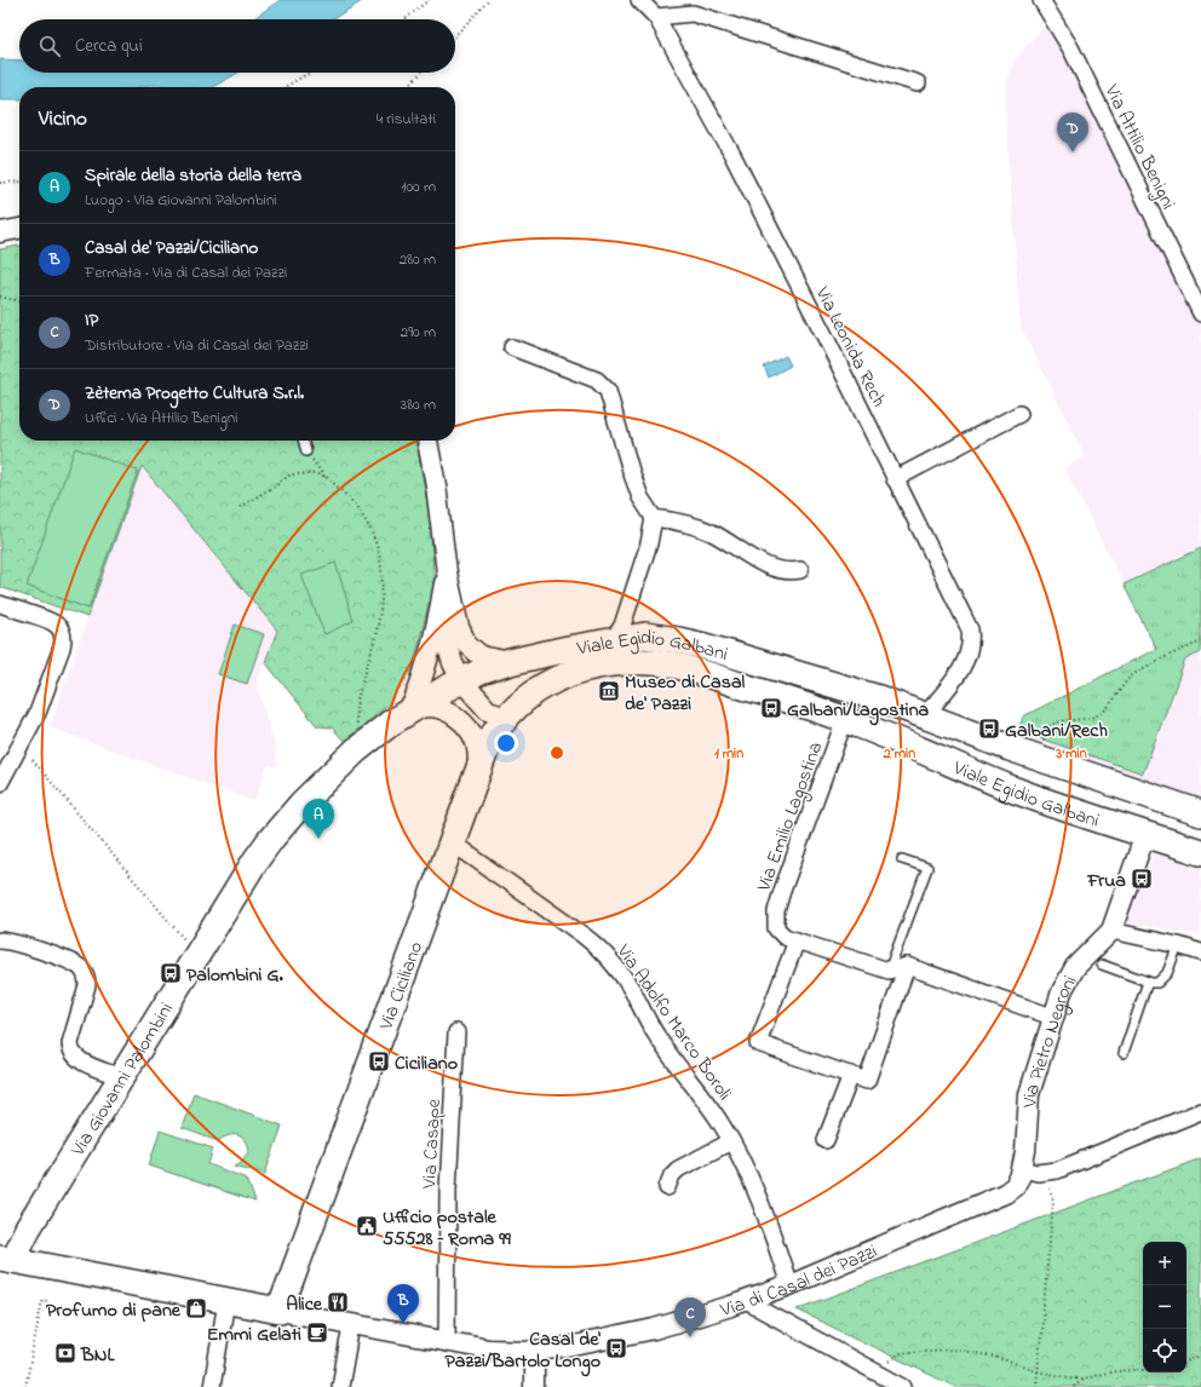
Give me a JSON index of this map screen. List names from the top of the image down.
{
  "streets": {
    "main road": ["Viale Egidio Galbani", "Via Ciciliano", "Via Giovanni Palombini"],
    "street": [
      "Via Attilio Benigni",
      "Via Leonida Rech",
      "Via Emilio Lagostina",
      "Via Adolfo Marco Boroli",
      "Via Pietro Negroni",
      "Via Casape",
      "Via di Casal dei Pazzi"
    ]
  },
  "crossings": [
    ["Via Leonida Rech", "Viale Egidio Galbani"],
    ["Viale Egidio Galbani", "Via Emilio Lagostina"],
    ["Viale Egidio Galbani", "Via Ciciliano"],
    ["Viale Egidio Galbani", "Via Giovanni Palombini"],
    ["Via Ciciliano", "Via Adolfo Marco Boroli"],
    ["Via Ciciliano", "Via di Casal dei Pazzi"],
    ["Via Adolfo Marco Boroli", "Via di Casal dei Pazzi"],
    ["Via Pietro Negroni", "Via di Casal dei Pazzi"],
    ["Via Casape", "Via di Casal dei Pazzi"]
  ],
  "places": {
    "museum": ["Museo di Casal de' Pazzi"],
    "bus stop": [
      "Galbani/Lagostina",
      "Galbani/Rech",
      "Frua",
      "Palombini G.",
      "Ciciliano",
      "Casal de' Pazzi/Bartolo Longo"
    ],
    "public building": ["Ufficio postale 55528 – Roma 99"],
    "restaurant": ["Alice"],
    "shop": ["Profumo di pane"],
    "cafe": ["Emmi Gelati"],
    "bank": ["BNL"]
  },
  "page": {
    "search": "Cerca qui",
    "heading": ["Vicino", "4 risultati"],
    "pins": [
      "D",
      "A",
      "B",
      "C"
    ],
    "list": [
      {
        "mark": "A",
        "name": "Spirale della storia della terra",
        "note": "Luogo · Via Giovanni Palombini",
        "value": "100 m"
      },
      {
        "mark": "B",
        "name": "Casal de' Pazzi/Ciciliano",
        "note": "Fermata · Via di Casal dei Pazzi",
        "value": "280 m"
      },
      {
        "mark": "C",
        "name": "IP",
        "note": "Distributore · Via di Casal dei Pazzi",
        "value": "290 m"
      },
      {
        "mark": "D",
        "name": "Zètema Progetto Cultura S.r.l.",
        "note": "Uffici · Via Attilio Benigni",
        "value": "380 m"
      }
    ],
    "map_buttons": ["+", "−"]
  },
  "rings": ["1 min", "2 min", "3 min"]
}
